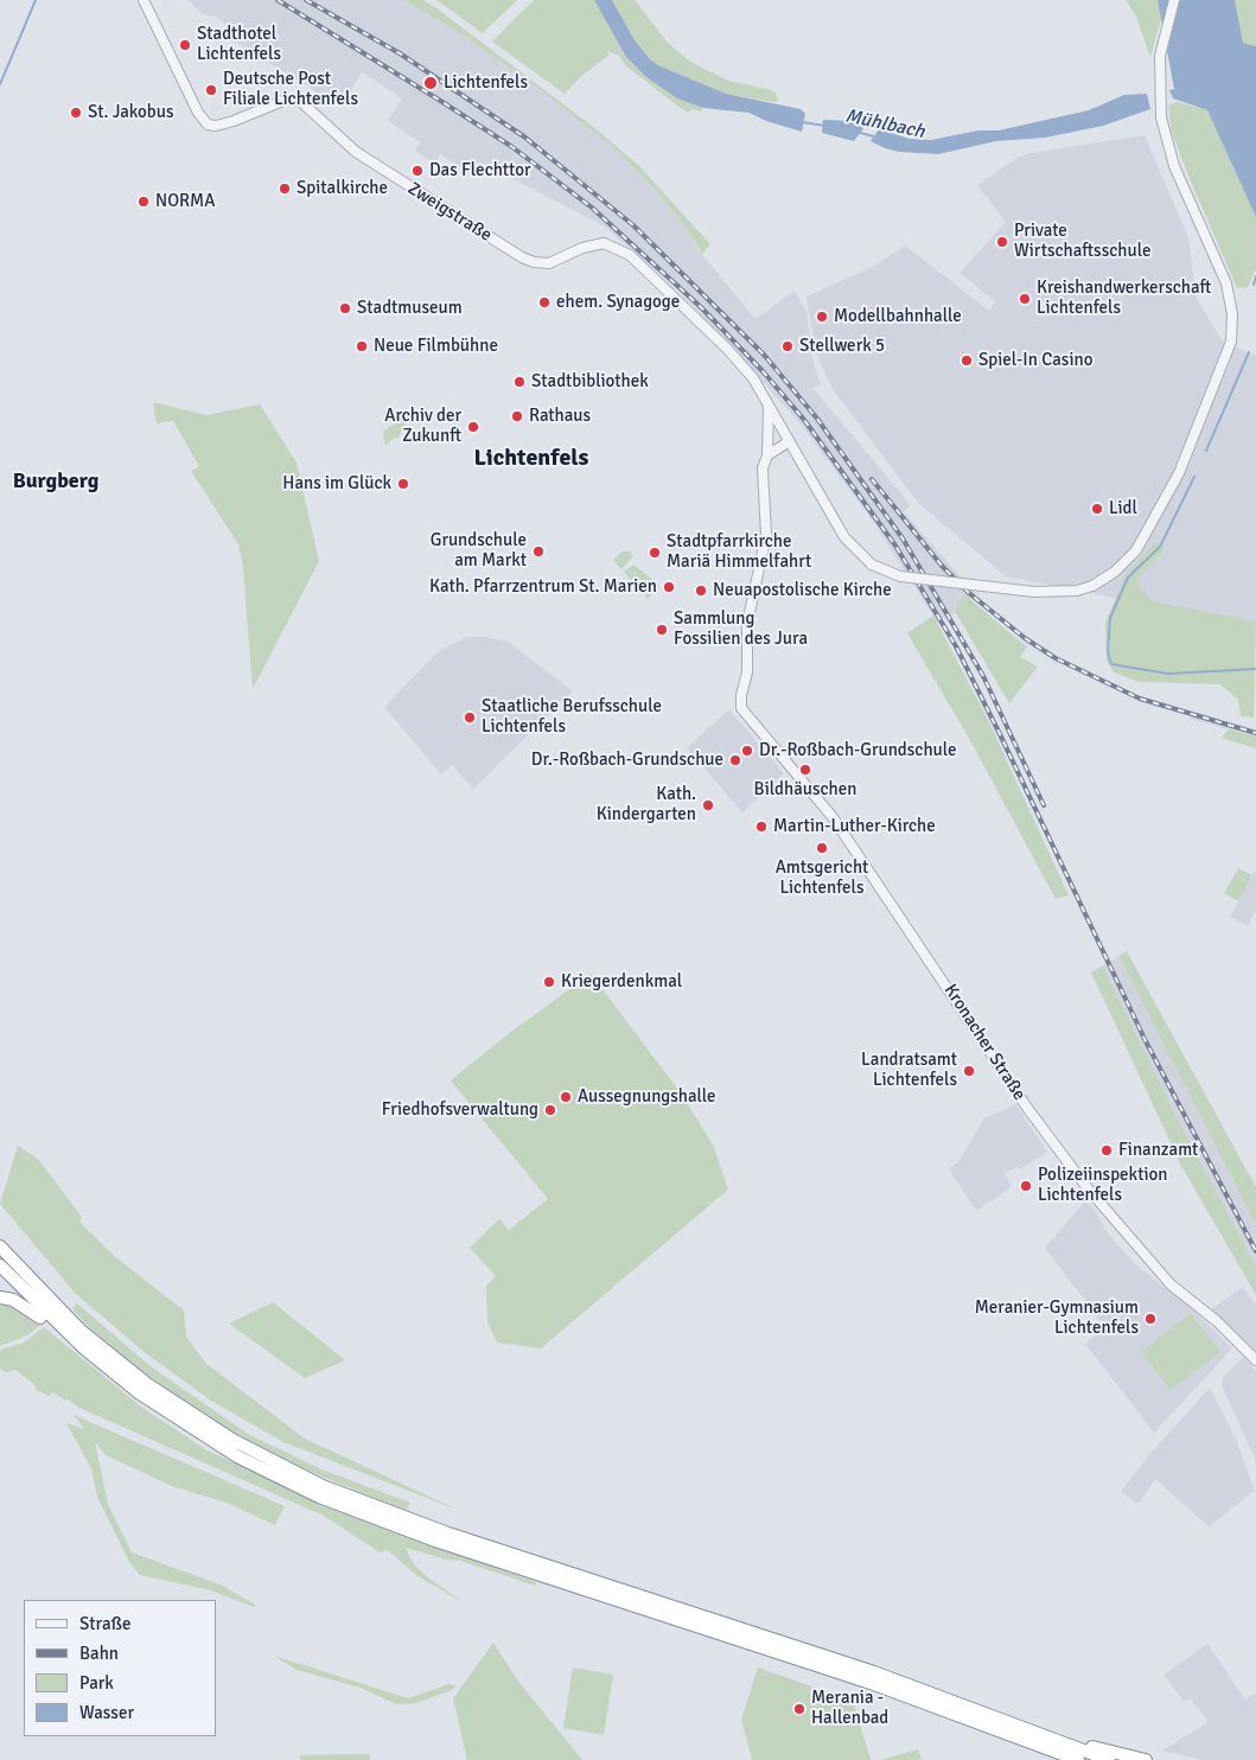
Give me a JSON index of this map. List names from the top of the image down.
{
  "streets": {
    "street": ["Zweigstraße", "Kronacher Straße"]
  },
  "districts": ["Lichtenfels", "Burgberg"],
  "water": ["Mühlbach"],
  "places": [
    "Stadthotel Lichtenfels",
    "Lichtenfels",
    "Deutsche Post Filiale Lichtenfels",
    "St. Jakobus",
    "Das Flechttor",
    "Spitalkirche",
    "NORMA",
    "Private Wirtschaftsschule",
    "Kreishandwerkerschaft Lichtenfels",
    "ehem. Synagoge",
    "Stadtmuseum",
    "Modellbahnhalle",
    "Neue Filmbühne",
    "Stellwerk 5",
    "Spiel-In Casino",
    "Stadtbibliothek",
    "Rathaus",
    "Archiv der Zukunft",
    "Hans im Glück",
    "Lidl",
    "Grundschule am Markt",
    "Stadtpfarrkirche Mariä Himmelfahrt",
    "Kath. Pfarrzentrum St. Marien",
    "Neuapostolische Kirche",
    "Sammlung Fossilien des Jura",
    "Staatliche Berufsschule Lichtenfels",
    "Dr.-Roßbach-Grundschule",
    "Dr.-Roßbach-Grundschue",
    "Bildhäuschen",
    "Kath. Kindergarten",
    "Martin-Luther-Kirche",
    "Amtsgericht Lichtenfels",
    "Kriegerdenkmal",
    "Landratsamt Lichtenfels",
    "Aussegnungshalle",
    "Friedhofsverwaltung",
    "Finanzamt",
    "Polizeiinspektion Lichtenfels",
    "Meranier-Gymnasium Lichtenfels",
    "Merania - Hallenbad"
  ],
  "legend": [
    "Straße",
    "Bahn",
    "Park",
    "Wasser"
  ]
}
